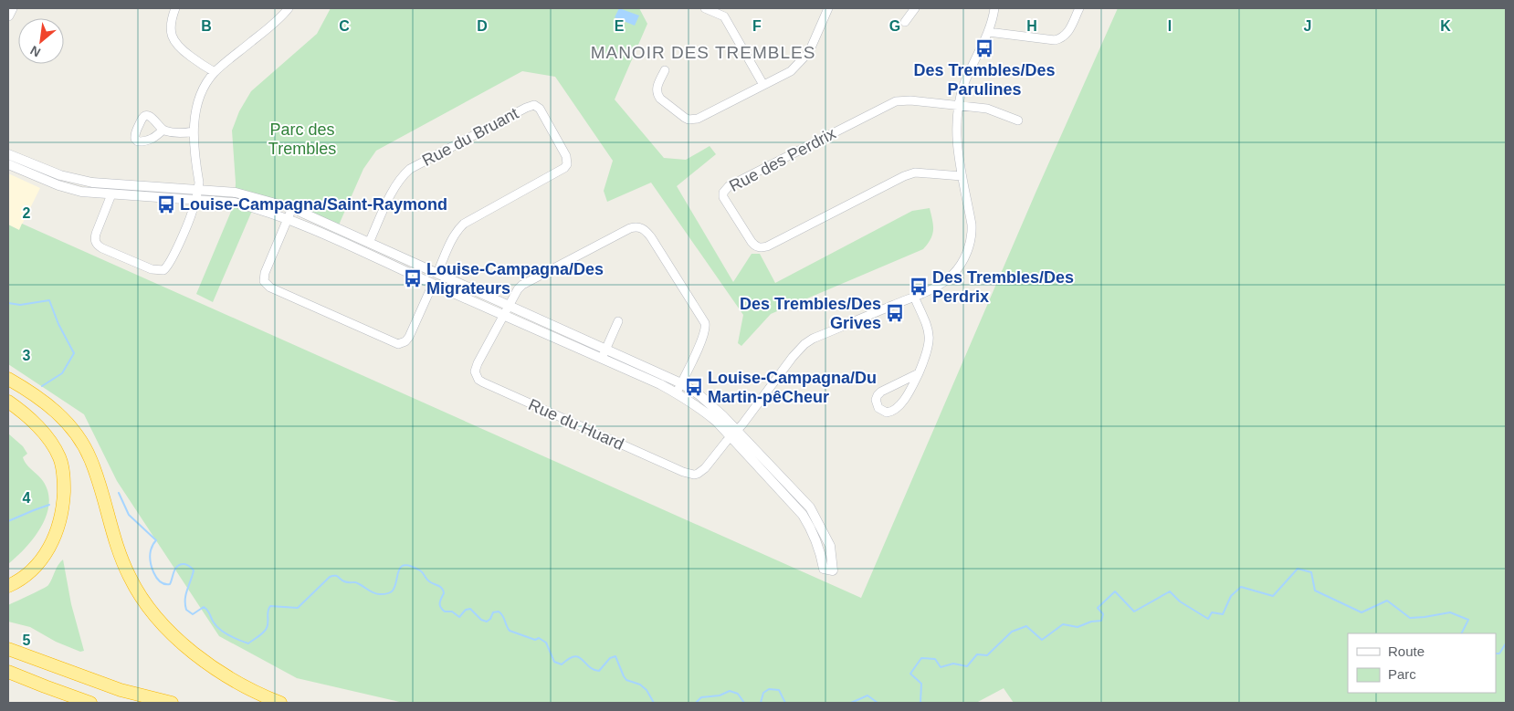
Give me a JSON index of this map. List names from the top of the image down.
{
  "streets": {
    "street": ["Rue du Bruant", "Rue des Perdrix", "Rue du Huard"]
  },
  "crossings": [
    ["Rue des Perdrix", "Rue du Huard"]
  ],
  "districts": ["MANOIR DES TREMBLES"],
  "parks": ["Parc des Trembles"],
  "places": {
    "bus stop": [
      "Des Trembles/Des Parulines",
      "Louise-Campagna/Saint-Raymond",
      "Louise-Campagna/Des Migrateurs",
      "Des Trembles/Des Perdrix",
      "Des Trembles/Des Grives",
      "Louise-Campagna/Du Martin-pêCheur"
    ]
  },
  "legend": ["Route", "Parc"],
  "north": "bottom left",
  "grid": {
    "columns": [
      "B",
      "C",
      "D",
      "E",
      "F",
      "G",
      "H",
      "I",
      "J",
      "K"
    ],
    "rows": [
      "2",
      "3",
      "4",
      "5"
    ]
  }
}
